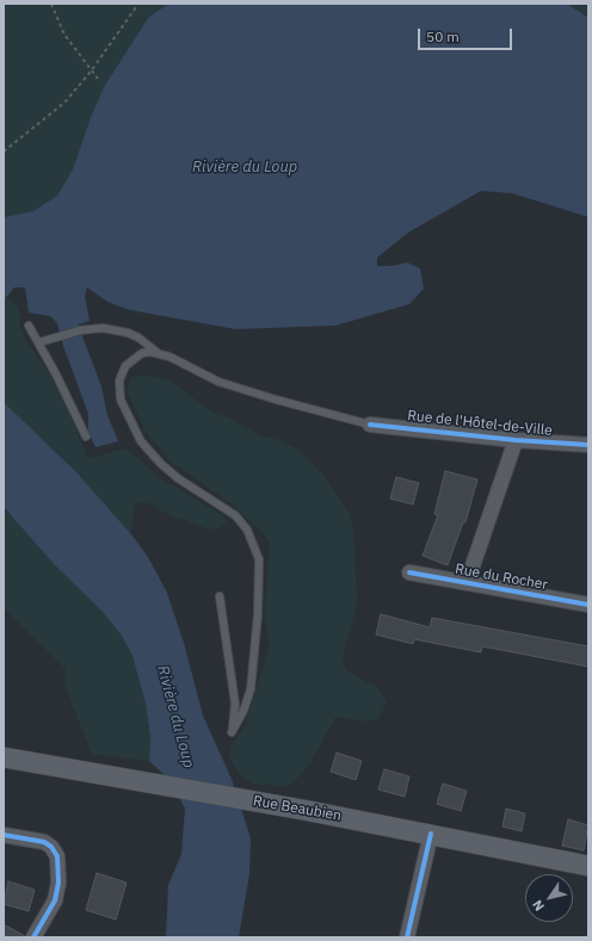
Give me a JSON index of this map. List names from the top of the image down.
{
  "streets": {
    "main road": ["Rue Beaubien"],
    "street": ["Rue de l'Hôtel-de-Ville", "Rue du Rocher"]
  },
  "crossings": [
    ["Rue de l'Hôtel-de-Ville", "Rue du Rocher"]
  ],
  "water": ["Rivière du Loup"],
  "scale_bar": "50 m",
  "north": "bottom left"
}
